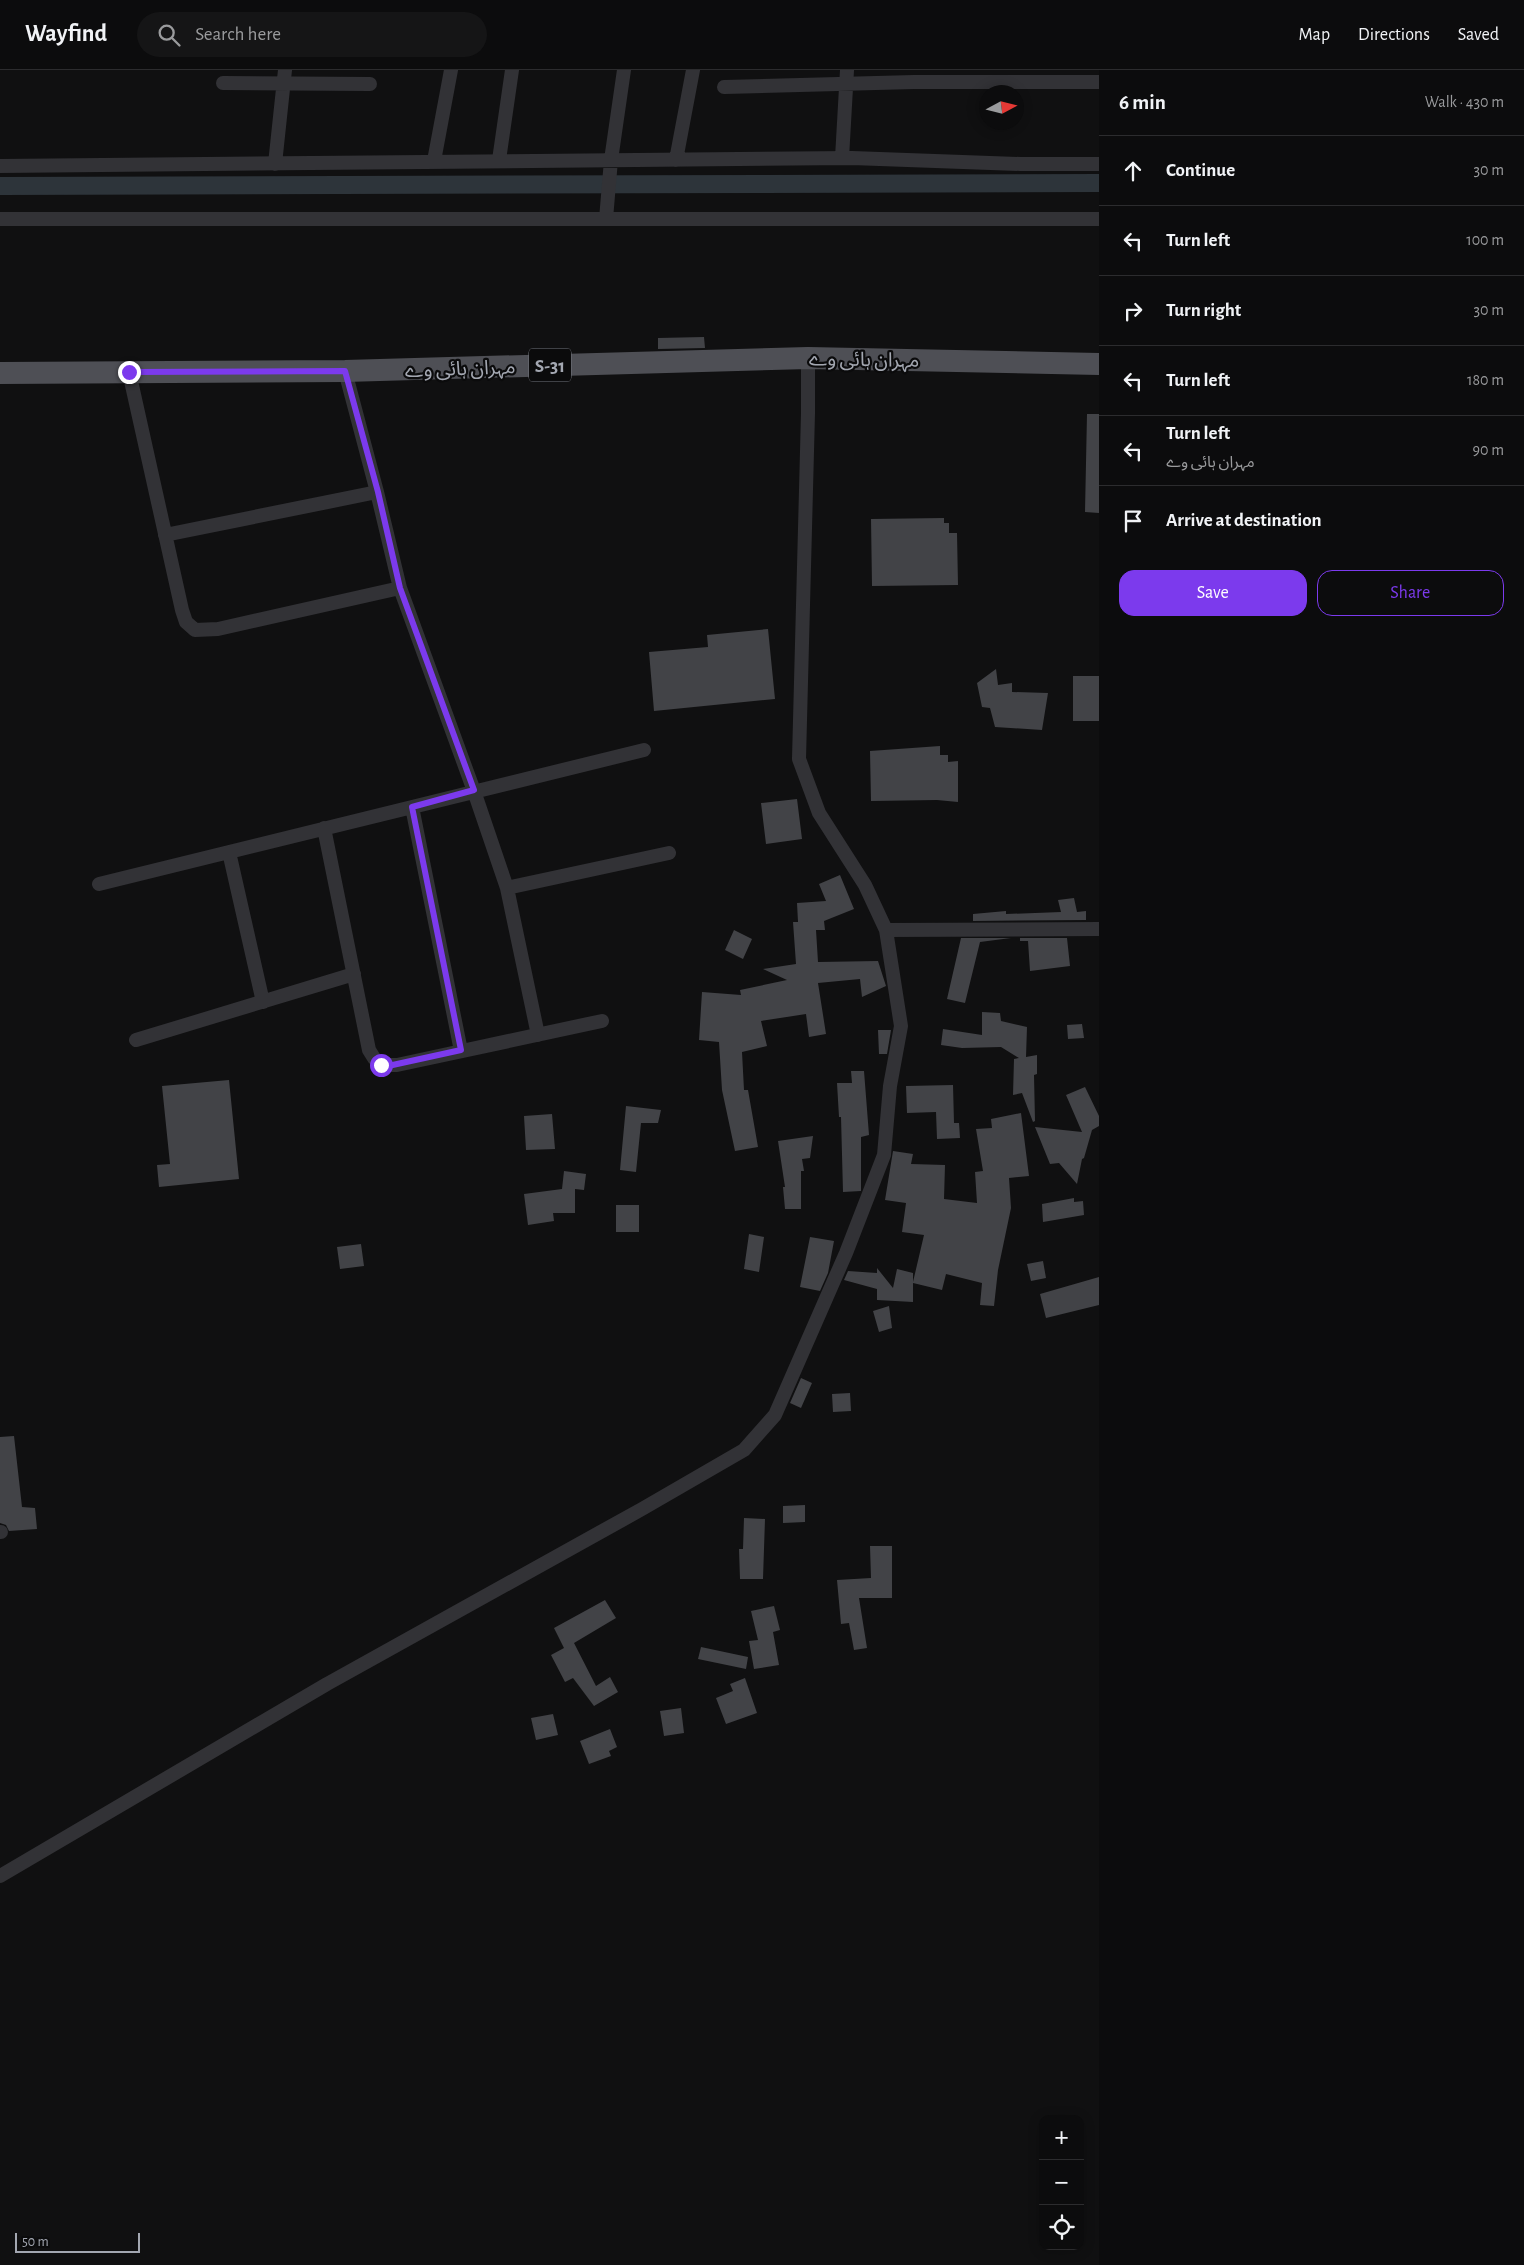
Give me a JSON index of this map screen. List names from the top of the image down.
{
  "streets": {
    "main road": ["مہران ہائی وے", "S-31"]
  },
  "scale_bar": "50 m",
  "north": "right",
  "page": {
    "header": "Wayfind",
    "search": "Search here",
    "nav": ["Map", "Directions", "Saved"],
    "heading": ["6 min", "Walk · 430 m"],
    "list": [
      ["Continue", "30 m"],
      ["Turn left", "100 m"],
      ["Turn right", "30 m"],
      ["Turn left", "180 m"],
      ["Turn left", "مہران ہائی وے", "90 m"],
      "Arrive at destination"
    ],
    "buttons": ["Save", "Share"],
    "map_buttons": ["+", "−"],
    "scale": "50 m"
  }
}
